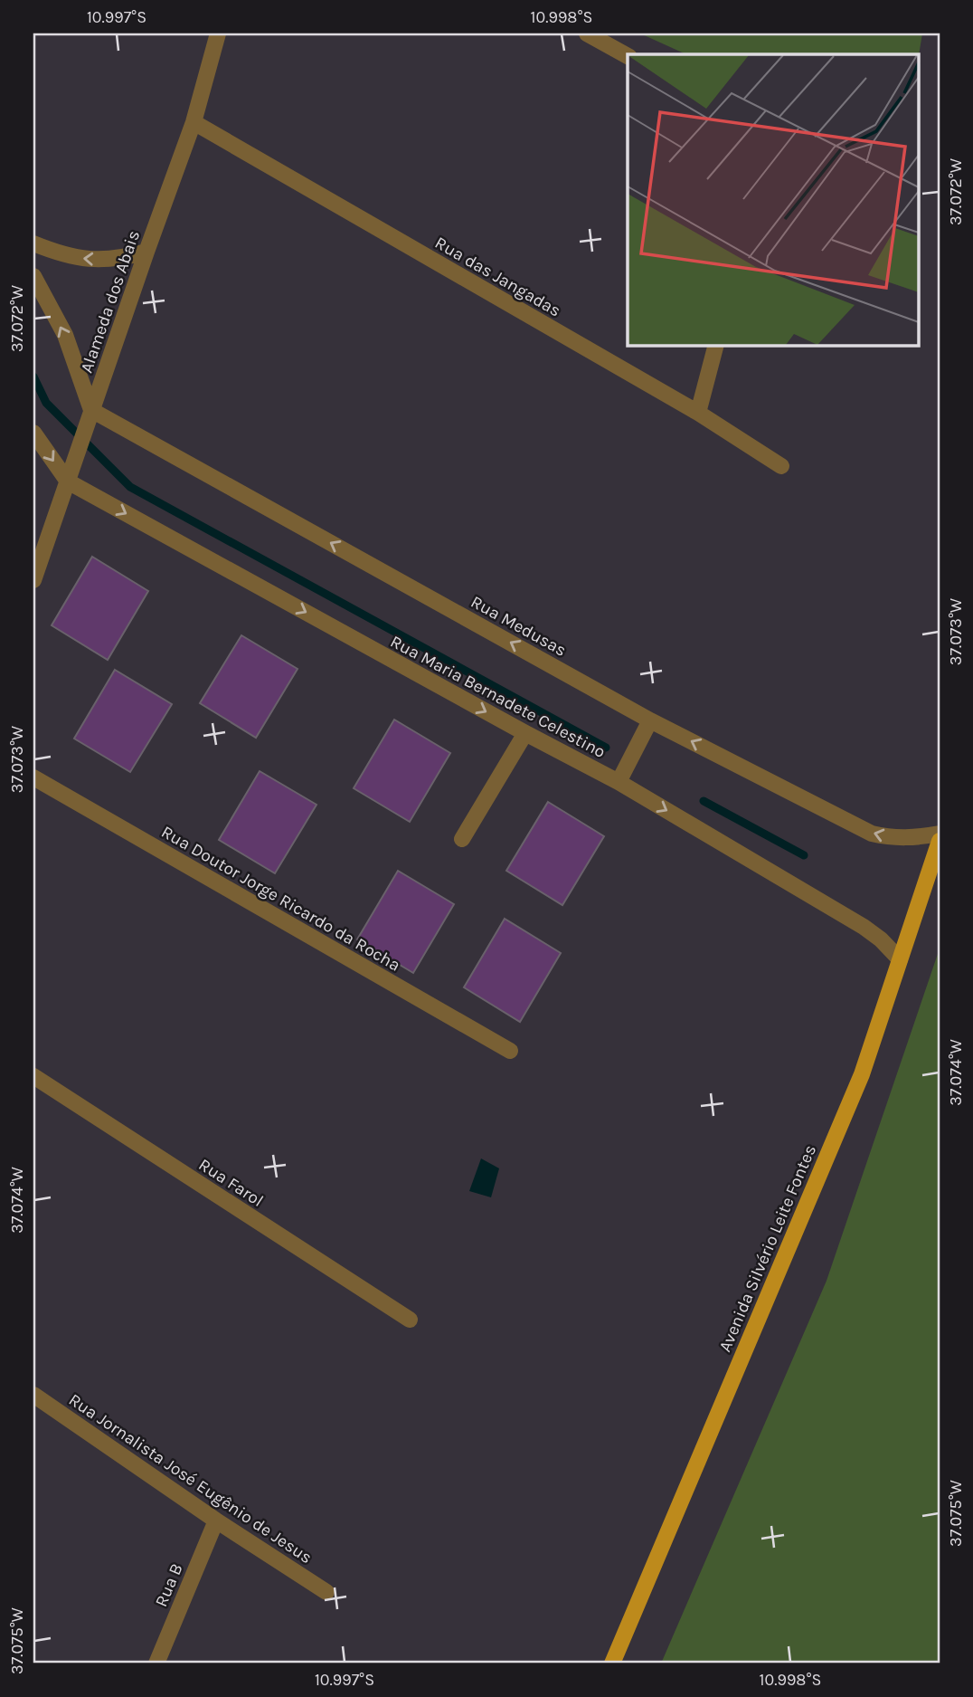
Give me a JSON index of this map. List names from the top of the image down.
{
  "streets": {
    "main road": ["Avenida Silvério Leite Fontes"],
    "street": [
      "Rua das Jangadas",
      "Alameda dos Abais",
      "Rua Medusas",
      "Rua Maria Bernadete Celestino",
      "Rua Doutor Jorge Ricardo da Rocha",
      "Rua Farol",
      "Rua Jornalista José Eugênio de Jesus",
      "Rua B"
    ]
  },
  "crossings": [
    ["Rua das Jangadas", "Alameda dos Abais"],
    ["Alameda dos Abais", "Rua Medusas"],
    ["Alameda dos Abais", "Rua Maria Bernadete Celestino"],
    ["Rua Maria Bernadete Celestino", "Avenida Silvério Leite Fontes"],
    ["Rua Jornalista José Eugênio de Jesus", "Rua B"]
  ],
  "one_way": ["Rua Medusas", "Rua Maria Bernadete Celestino"],
  "coordinates": [
    "10.997°S",
    "10.998°S",
    "37.072°W",
    "37.073°W",
    "37.074°W",
    "37.075°W"
  ]
}
